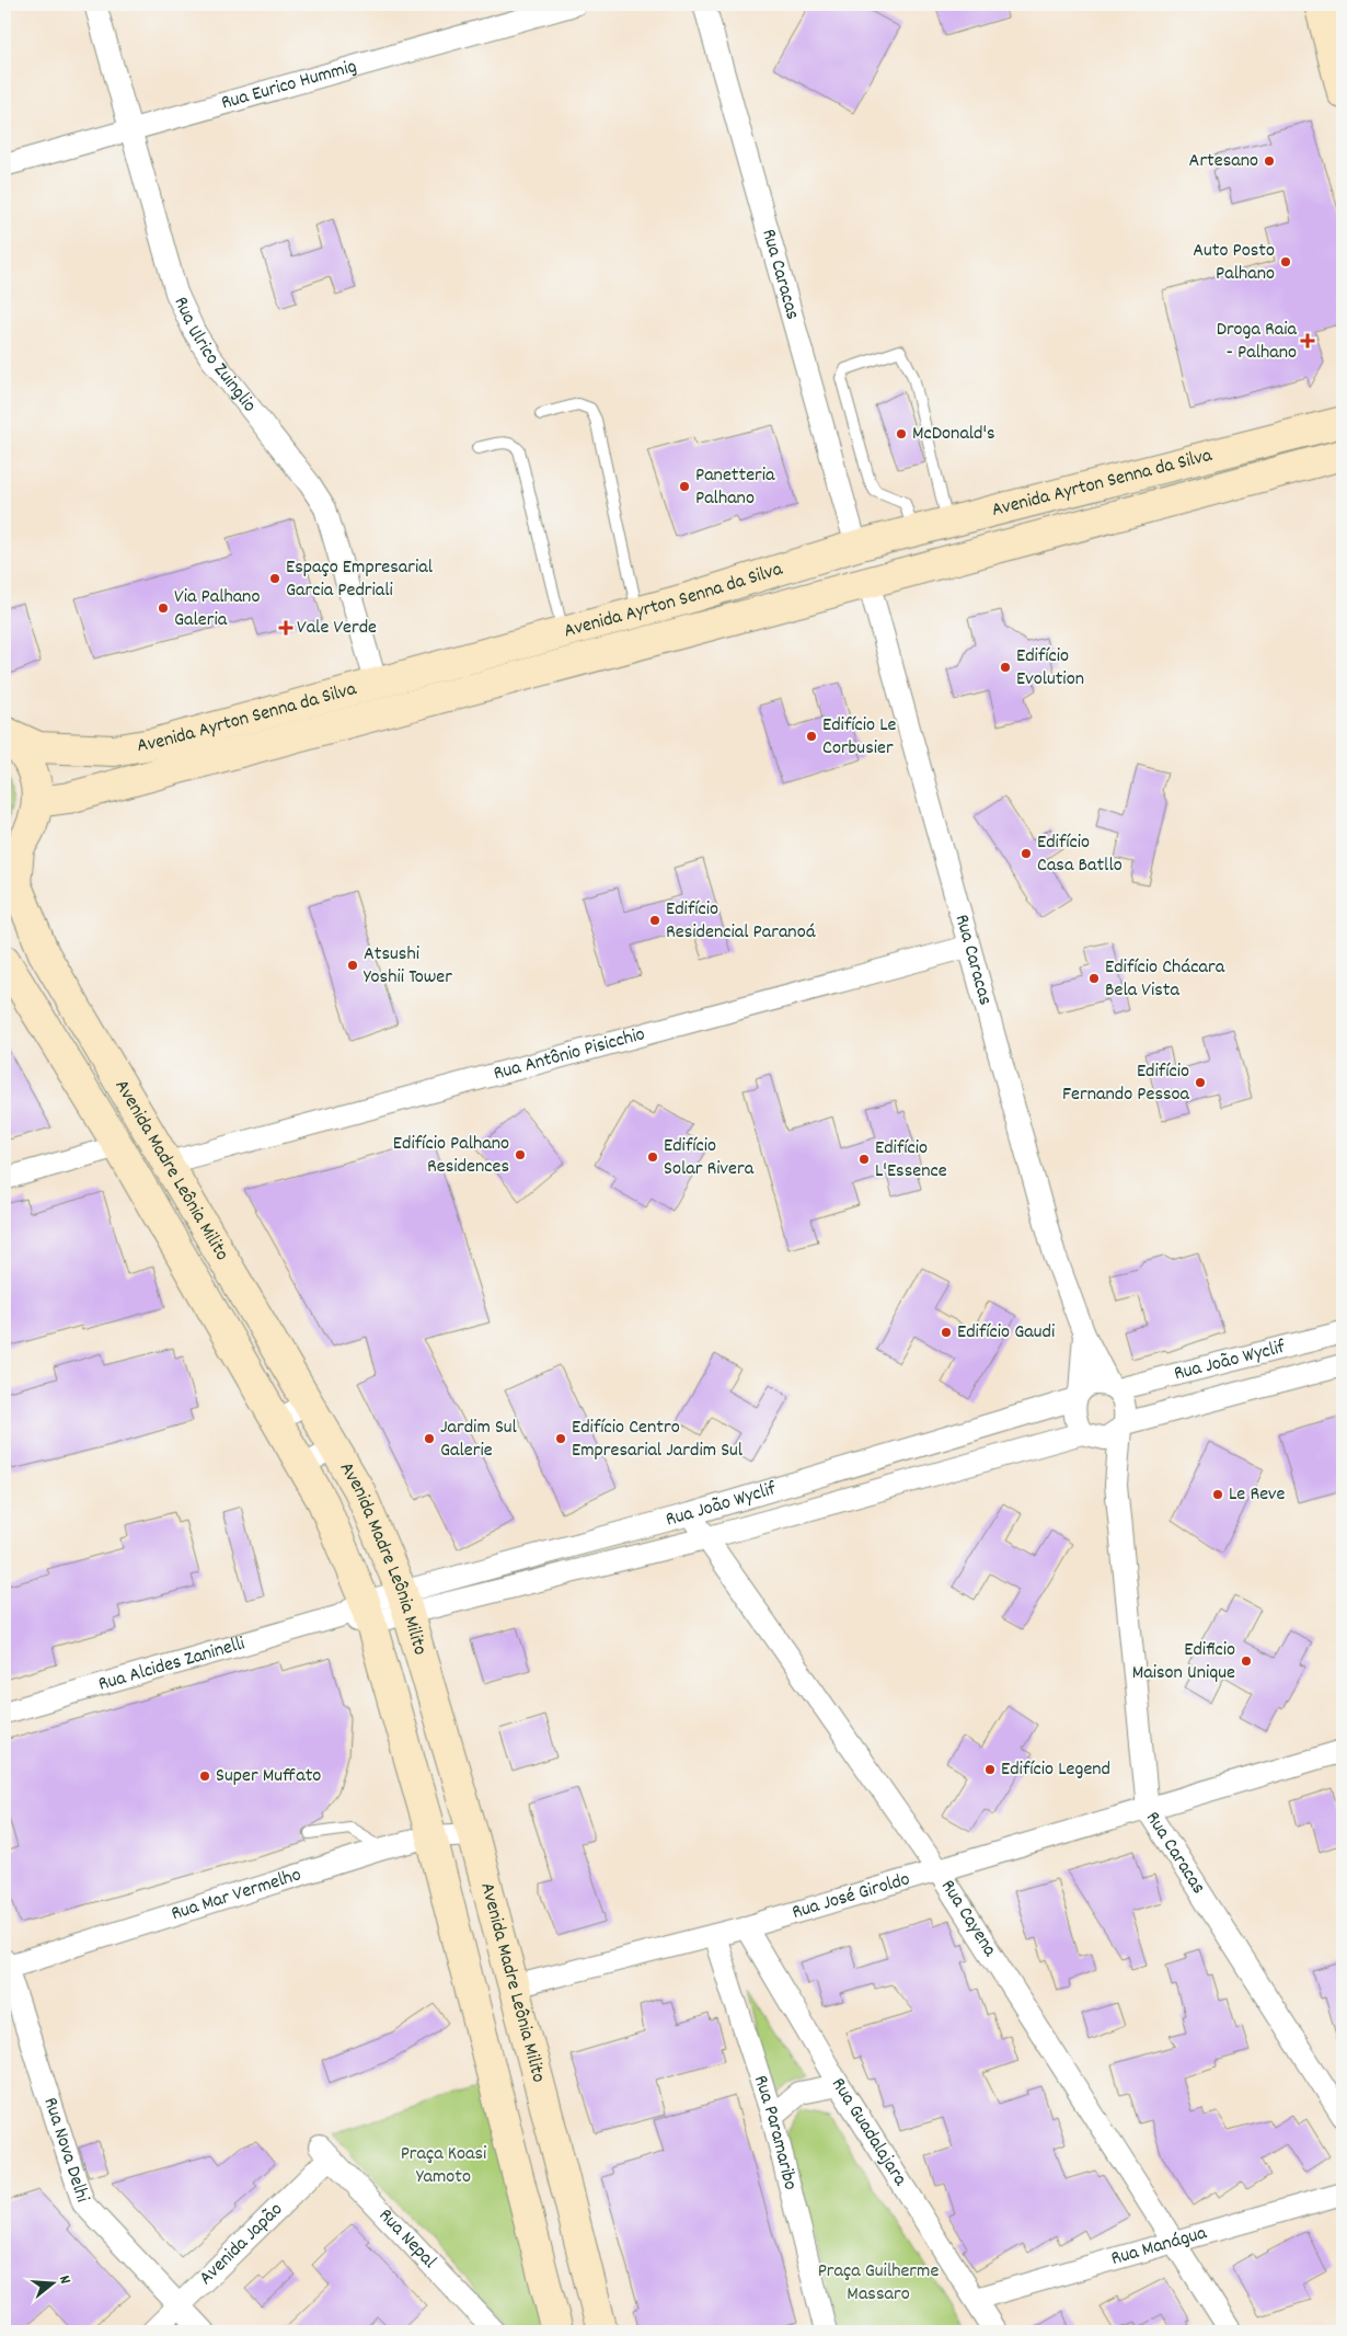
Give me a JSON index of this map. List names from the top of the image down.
{
  "streets": {
    "main road": ["Avenida Ayrton Senna da Silva", "Avenida Madre Leônia Milito"],
    "street": [
      "Rua Eurico Hummig",
      "Rua Caracas",
      "Rua Ulrico Zuinglio",
      "Rua Antônio Pisicchio",
      "Rua João Wyclif",
      "Rua Alcides Zaninelli",
      "Rua Mar Vermelho",
      "Rua José Giroldo",
      "Rua Cayena",
      "Rua Guadalajara",
      "Rua Paramaribo",
      "Rua Nova Delhi",
      "Rua Nepal",
      "Avenida Japão",
      "Rua Manágua"
    ]
  },
  "crossings": [
    ["Rua Eurico Hummig", "Rua Ulrico Zuinglio"],
    ["Rua Caracas", "Avenida Ayrton Senna da Silva"],
    ["Rua Caracas", "Rua Antônio Pisicchio"],
    ["Rua Caracas", "Rua João Wyclif"],
    ["Rua Caracas", "Rua José Giroldo"],
    ["Rua Ulrico Zuinglio", "Avenida Ayrton Senna da Silva"],
    ["Rua Antônio Pisicchio", "Avenida Madre Leônia Milito"],
    ["Avenida Madre Leônia Milito", "Rua João Wyclif"],
    ["Avenida Madre Leônia Milito", "Rua Alcides Zaninelli"],
    ["Avenida Madre Leônia Milito", "Rua Mar Vermelho"],
    ["Avenida Madre Leônia Milito", "Rua José Giroldo"],
    ["Rua João Wyclif", "Rua Alcides Zaninelli"],
    ["Rua João Wyclif", "Rua Cayena"],
    ["Rua Mar Vermelho", "Rua Nova Delhi"],
    ["Rua José Giroldo", "Rua Cayena"],
    ["Rua José Giroldo", "Rua Guadalajara"],
    ["Rua José Giroldo", "Rua Paramaribo"],
    ["Rua Cayena", "Rua Manágua"],
    ["Rua Guadalajara", "Rua Manágua"],
    ["Rua Nova Delhi", "Avenida Japão"],
    ["Rua Nepal", "Avenida Japão"]
  ],
  "parks": ["Praça Koasi Yamoto", "Praça Guilherme Massaro"],
  "places": {
    "other": [
      "Artesano",
      "Auto Posto Palhano",
      "McDonald's",
      "Panetteria Palhano",
      "Espaço Empresarial Garcia Pedriali",
      "Via Palhano Galeria",
      "Edifício Evolution",
      "Edifício Le Corbusier",
      "Edifício Casa Batllo",
      "Edifício Residencial Paranoá",
      "Atsushi Yoshii Tower",
      "Edifício Chácara Bela Vista",
      "Edifício Fernando Pessoa",
      "Edifício Palhano Residences",
      "Edifício Solar Rivera",
      "Edifício L'Essence",
      "Edifício Gaudi",
      "Jardim Sul Galerie",
      "Edifício Centro Empresarial Jardim Sul",
      "Le Reve",
      "Edificio Maison Unique",
      "Edifício Legend",
      "Super Muffato"
    ],
    "health": ["Droga Raia - Palhano", "Vale Verde"]
  },
  "north": "right"
}
